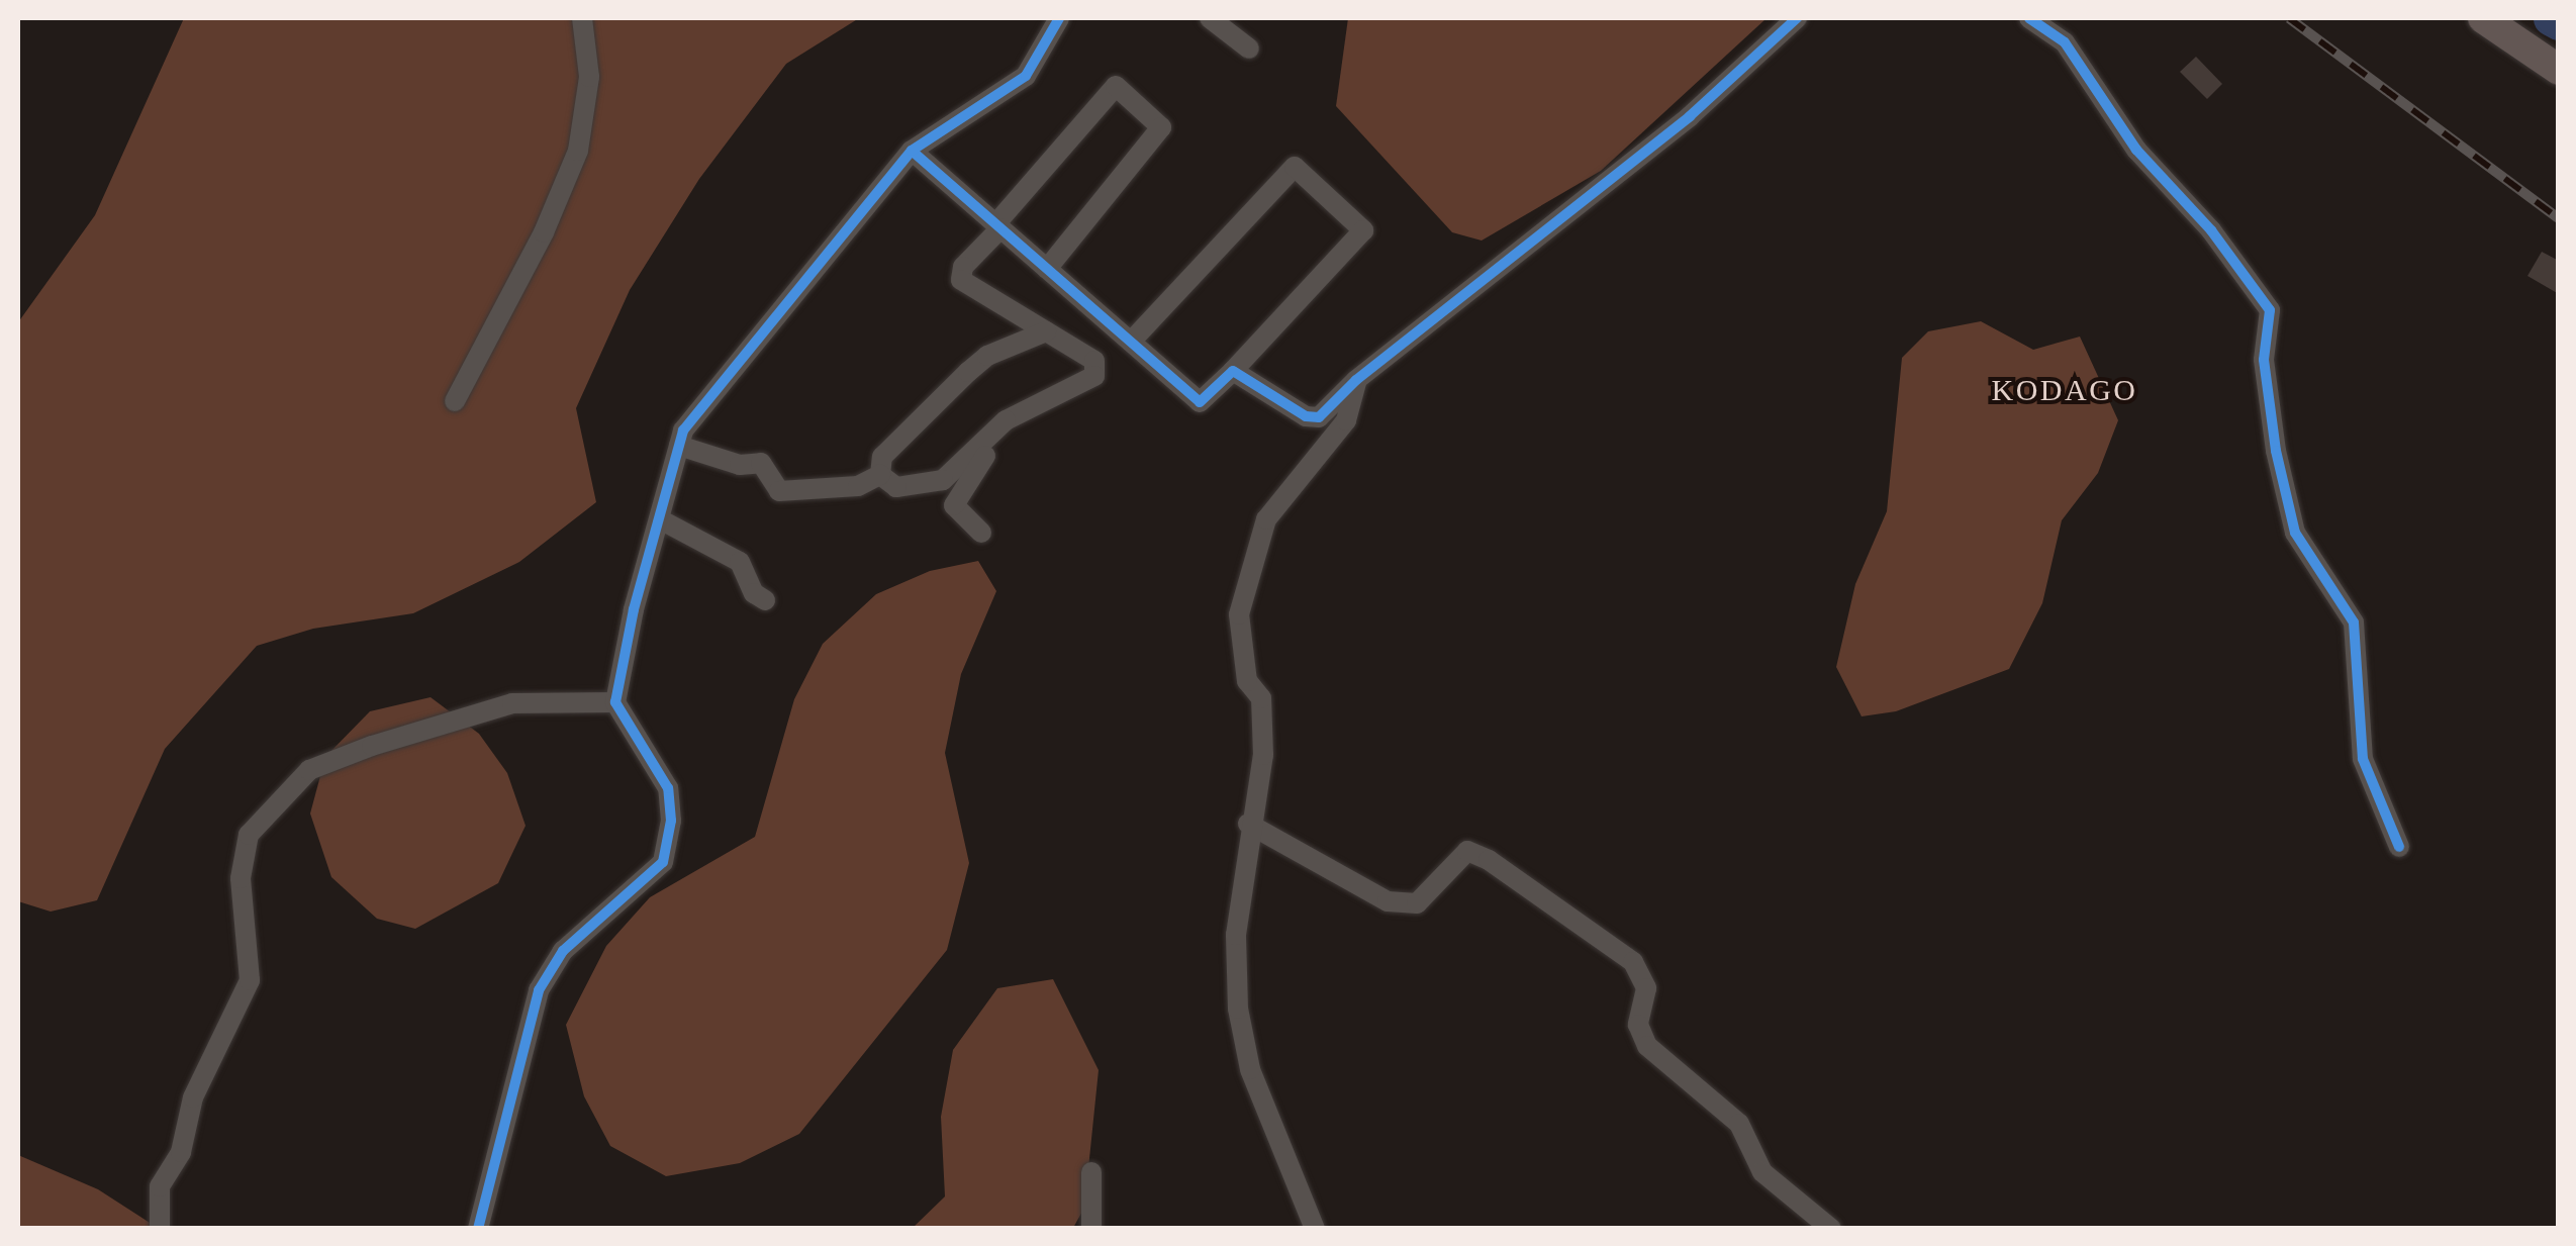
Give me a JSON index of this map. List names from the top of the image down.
{
  "districts": ["KODAGO"]
}
